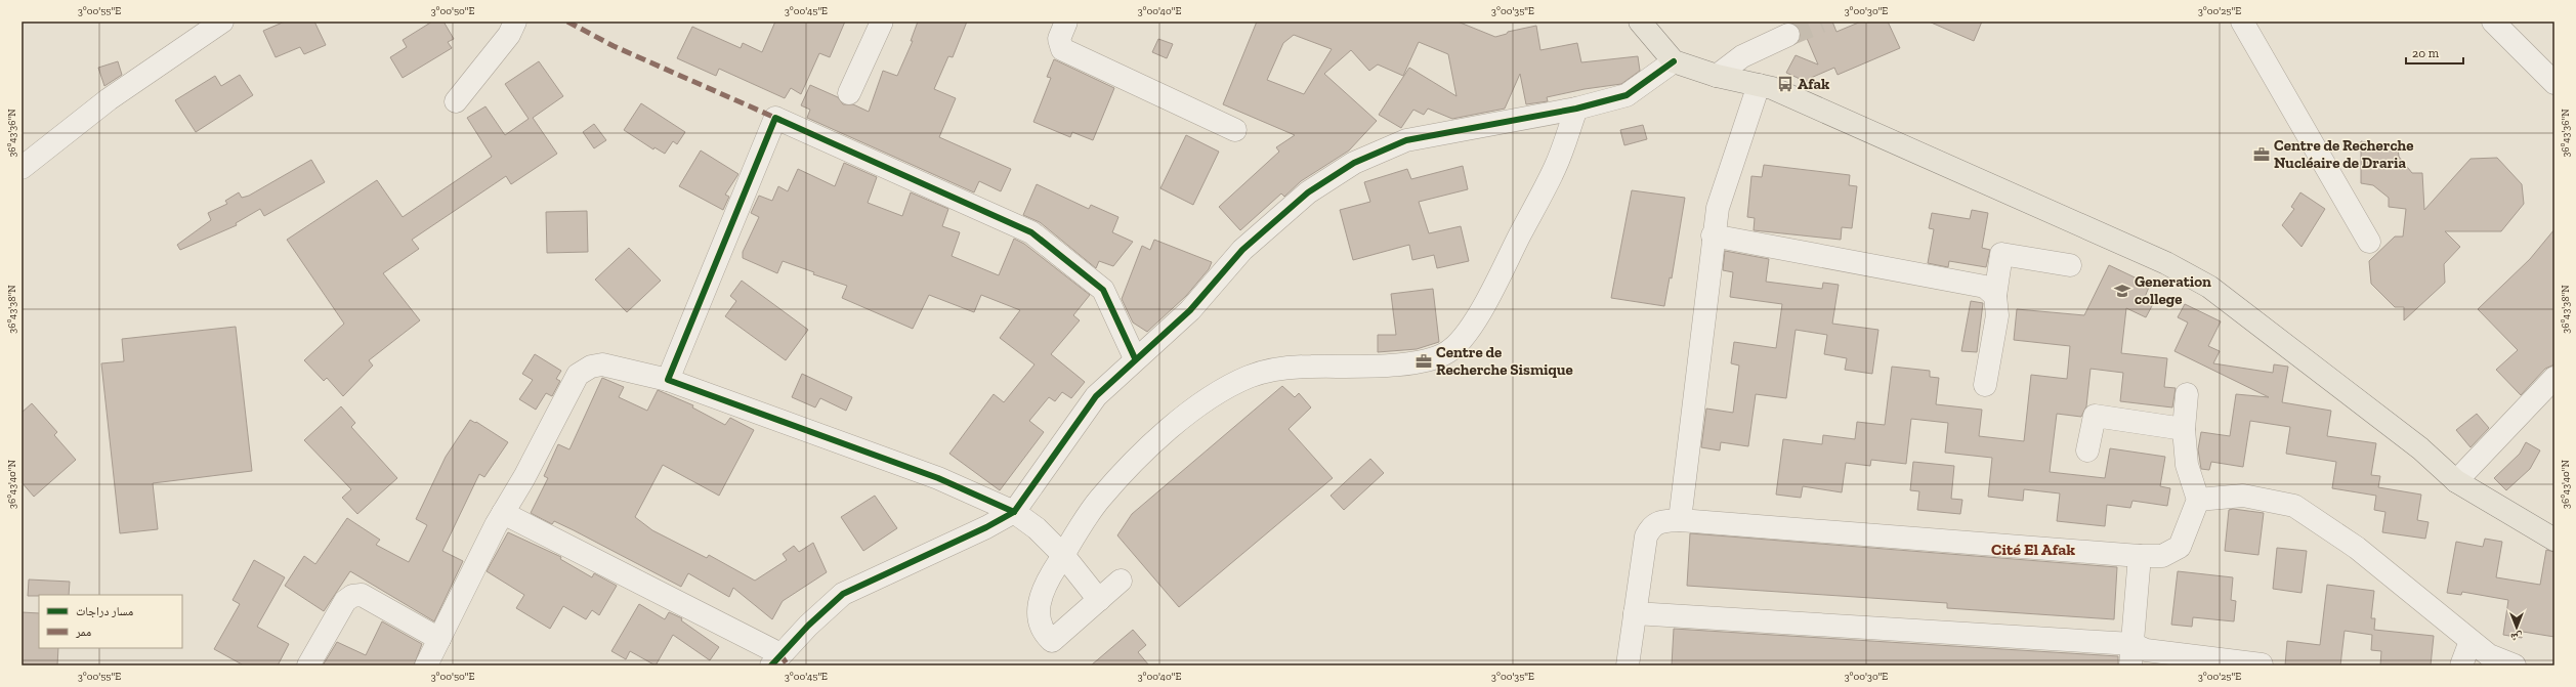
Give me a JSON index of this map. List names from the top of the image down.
{
  "districts": ["Cité El Afak"],
  "places": {
    "bus stop": ["Afak"],
    "office": ["Centre de Recherche Nucléaire de Draria", "Centre de Recherche Sismique"],
    "school or university": ["Generation college"]
  },
  "legend": ["مسار دراجات", "ممر"],
  "scale_bar": "20 m",
  "north": "bottom",
  "coordinates": [
    "3°00'55\"E",
    "3°00'50\"E",
    "3°00'45\"E",
    "3°00'40\"E",
    "3°00'35\"E",
    "3°00'30\"E",
    "3°00'25\"E",
    "36°43'36\"N",
    "36°43'38\"N",
    "36°43'40\"N"
  ]
}
